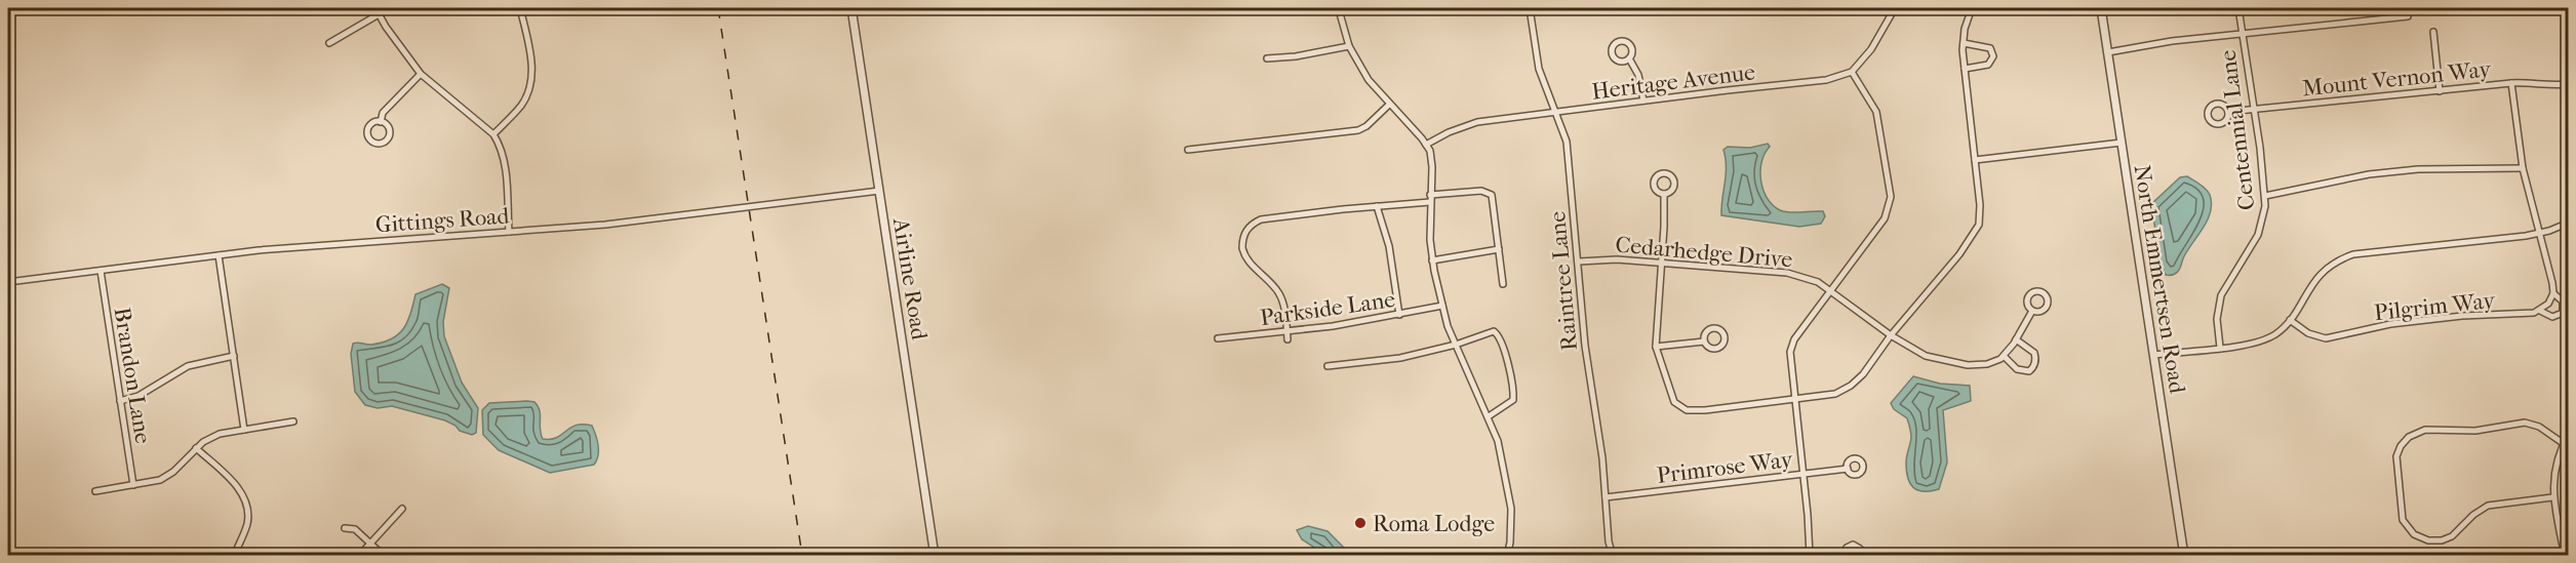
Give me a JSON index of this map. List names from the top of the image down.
{
  "streets": {
    "street": [
      "Mount Vernon Way",
      "Heritage Avenue",
      "Centennial Lane",
      "Gittings Road",
      "Cedarhedge Drive",
      "Airline Road",
      "North Emmertsen Road",
      "Raintree Lane",
      "Pilgrim Way",
      "Parkside Lane",
      "Brandon Lane",
      "Primrose Way"
    ]
  },
  "crossings": [
    ["Mount Vernon Way", "Centennial Lane"],
    ["Heritage Avenue", "Raintree Lane"],
    ["Gittings Road", "Airline Road"],
    ["Gittings Road", "Brandon Lane"],
    ["Cedarhedge Drive", "Raintree Lane"],
    ["Raintree Lane", "Primrose Way"]
  ],
  "places": ["Roma Lodge"]
}
